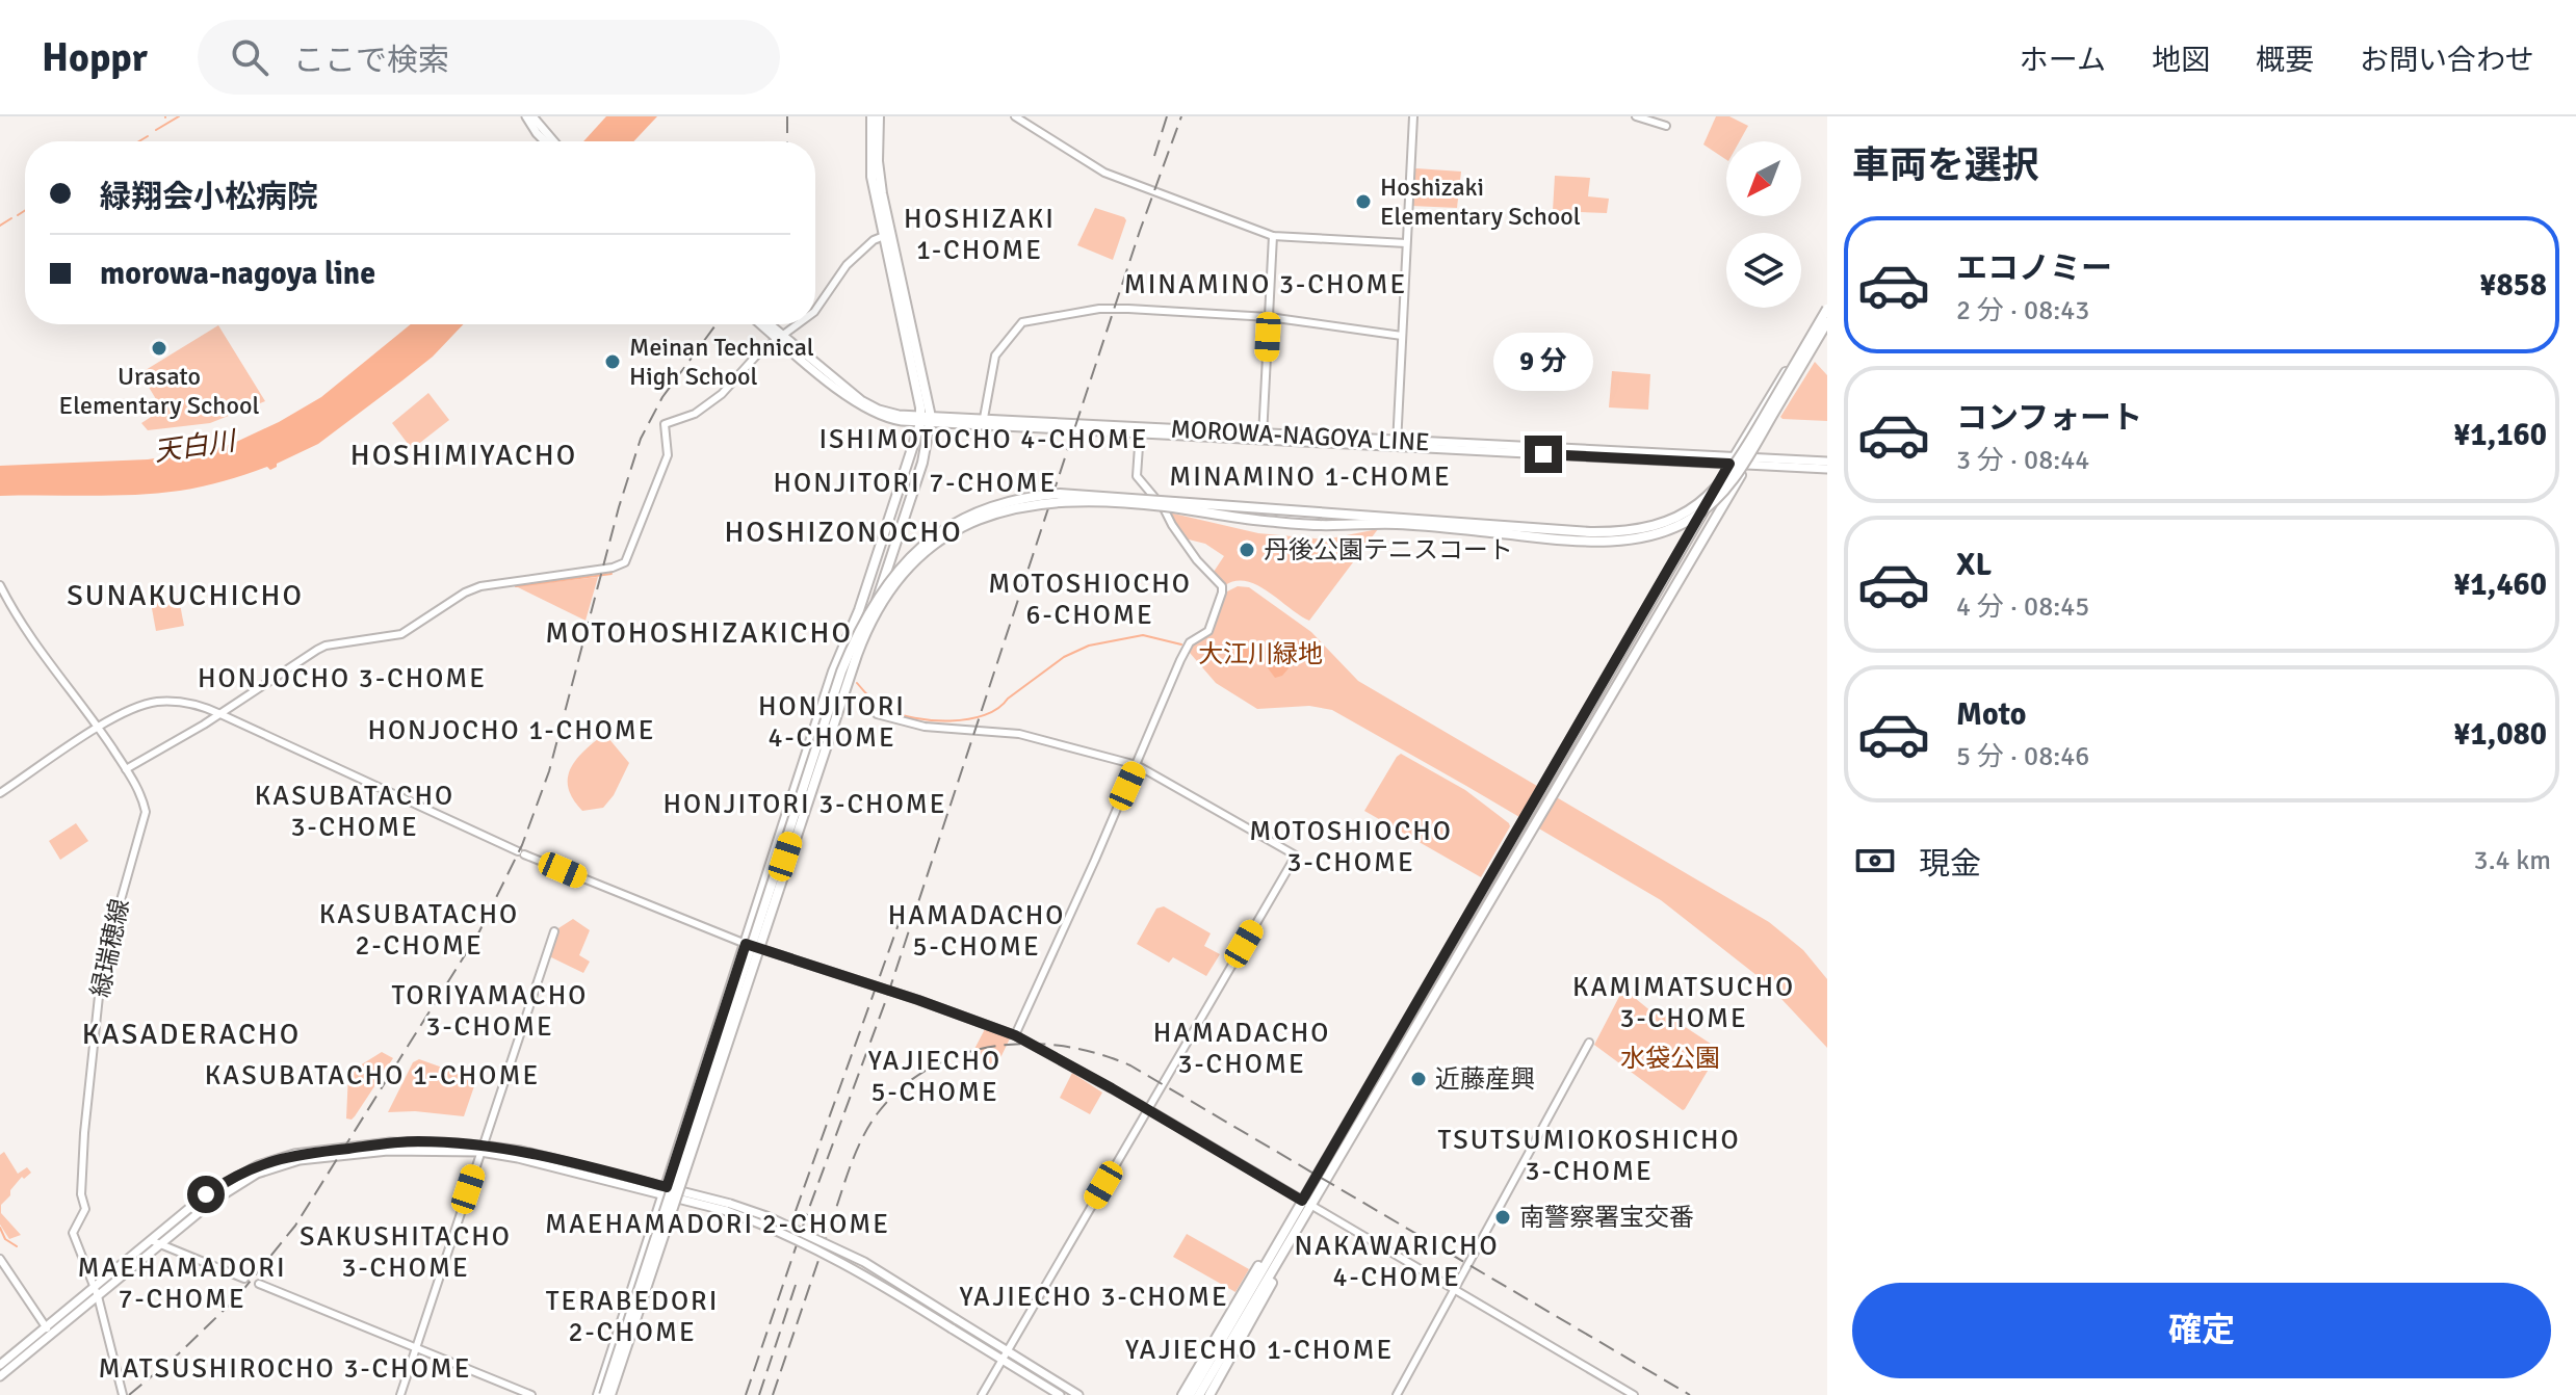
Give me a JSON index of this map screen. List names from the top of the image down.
{
  "streets": {
    "main road": ["MOROWA-NAGOYA LINE"],
    "street": ["緑瑞穂線"]
  },
  "districts": [
    "HOSHIZAKI 1-CHOME",
    "MINAMINO 3-CHOME",
    "ISHIMOTOCHO 4-CHOME",
    "HOSHIMIYACHO",
    "MINAMINO 1-CHOME",
    "HONJITORI 7-CHOME",
    "HOSHIZONOCHO",
    "MOTOSHIOCHO 6-CHOME",
    "SUNAKUCHICHO",
    "MOTOHOSHIZAKICHO",
    "HONJOCHO 3-CHOME",
    "HONJITORI 4-CHOME",
    "HONJOCHO 1-CHOME",
    "KASUBATACHO 3-CHOME",
    "HONJITORI 3-CHOME",
    "MOTOSHIOCHO 3-CHOME",
    "KASUBATACHO 2-CHOME",
    "HAMADACHO 5-CHOME",
    "KAMIMATSUCHO 3-CHOME",
    "TORIYAMACHO 3-CHOME",
    "HAMADACHO 3-CHOME",
    "KASADERACHO",
    "YAJIECHO 5-CHOME",
    "KASUBATACHO 1-CHOME",
    "TSUTSUMIOKOSHICHO 3-CHOME",
    "MAEHAMADORI 2-CHOME",
    "SAKUSHITACHO 3-CHOME",
    "NAKAWARICHO 4-CHOME",
    "MAEHAMADORI 7-CHOME",
    "YAJIECHO 3-CHOME",
    "TERABEDORI 2-CHOME",
    "YAJIECHO 1-CHOME",
    "MATSUSHIROCHO 3-CHOME"
  ],
  "water": ["天白川"],
  "parks": ["大江川緑地", "水袋公園"],
  "places": [
    "Hoshizaki Elementary School",
    "Urasato Elementary School",
    "Meinan Technical High School",
    "丹後公園テニスコート",
    "近藤産興",
    "南警察署宝交番"
  ],
  "north": "bottom left",
  "page": {
    "header": "Hoppr",
    "search": "ここで検索",
    "nav": [
      "ホーム",
      "地図",
      "概要",
      "お問い合わせ"
    ],
    "heading": "車両を選択",
    "banner": ["緑翔会小松病院", "morowa-nagoya line"],
    "list": [
      {
        "name": "エコノミー",
        "note": "2 分 · 08:43",
        "value": "¥858"
      },
      {
        "name": "コンフォート",
        "note": "3 分 · 08:44",
        "value": "¥1,160"
      },
      {
        "name": "XL",
        "note": "4 分 · 08:45",
        "value": "¥1,460"
      },
      {
        "name": "Moto",
        "note": "5 分 · 08:46",
        "value": "¥1,080"
      }
    ],
    "bubble": "9 分",
    "pay": ["現金", "3.4 km"],
    "buttons": "確定"
  }
}
